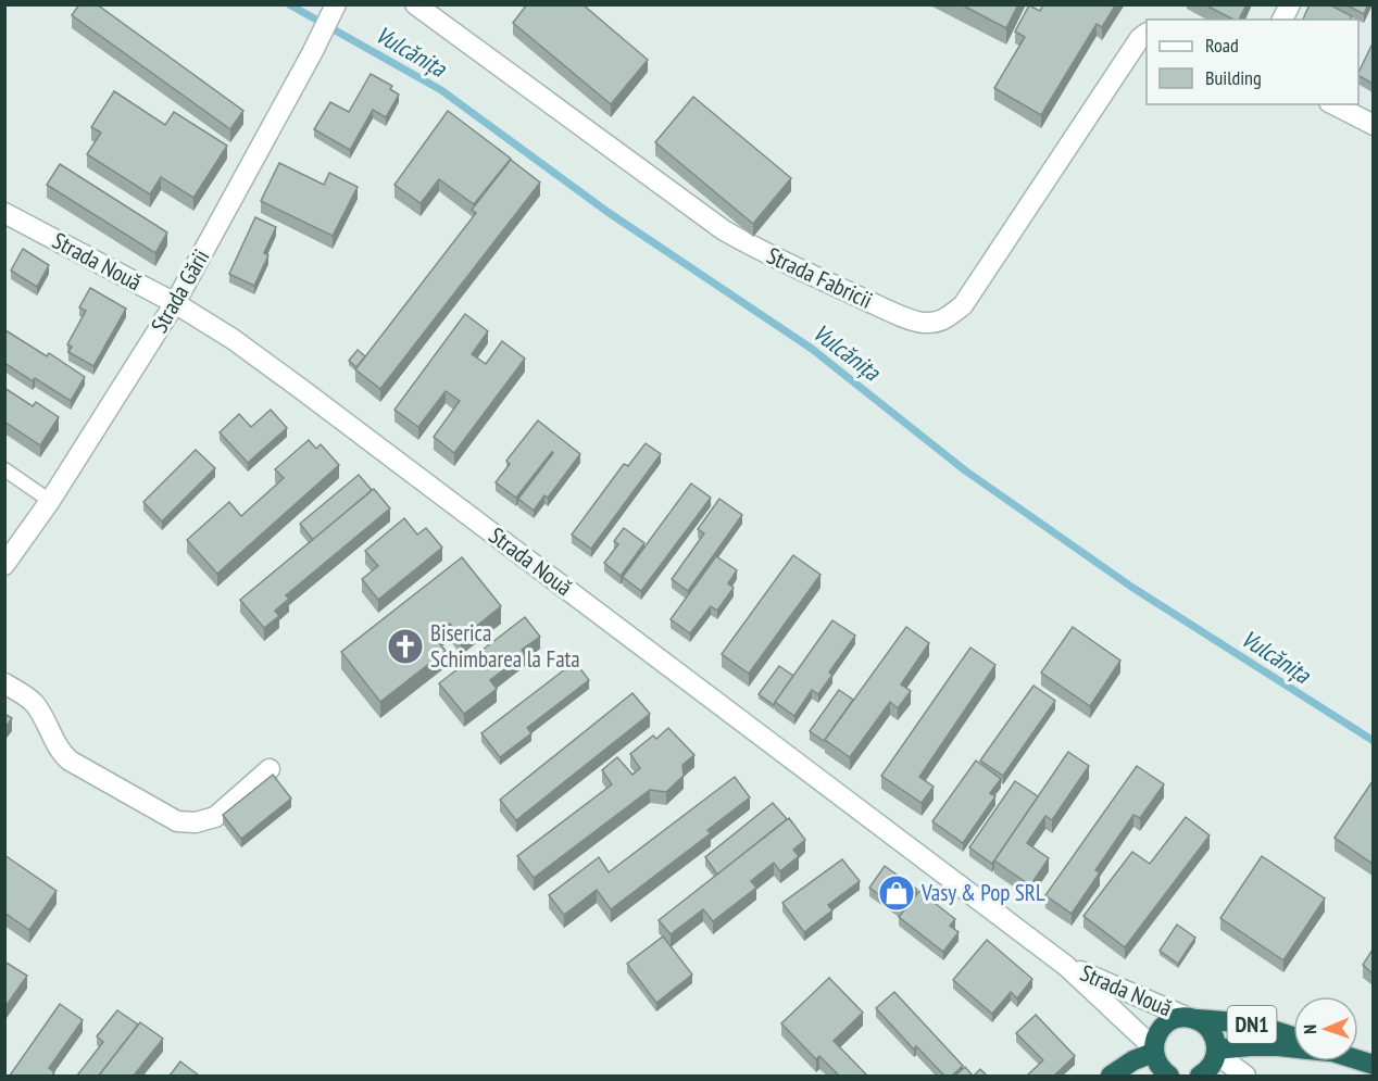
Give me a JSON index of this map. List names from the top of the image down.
{
  "streets": {
    "highway": ["DN1"],
    "street": ["Strada Nouă", "Strada Fabricii", "Strada Gării"]
  },
  "crossings": [
    ["Strada Nouă", "Strada Gării"],
    ["Strada Nouă", "DN1"]
  ],
  "water": ["Vulcănița"],
  "places": {
    "church": ["Biserica Schimbarea la Fata"],
    "shop": ["Vasy & Pop SRL"]
  },
  "legend": ["Road", "Building"],
  "north": "left"
}
